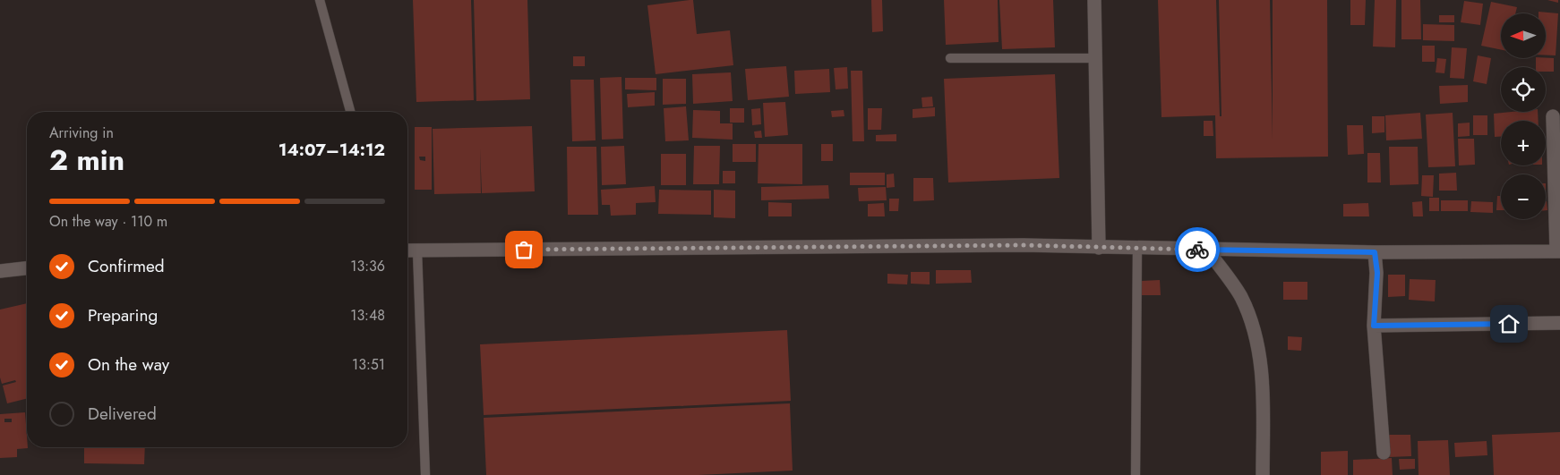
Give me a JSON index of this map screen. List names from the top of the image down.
{
  "north": "left",
  "page": {
    "map_buttons": ["+", "−"],
    "heading": ["2 min", "Arriving in", "14:07–14:12"],
    "bar": "On the way · 110 m",
    "list": [
      ["Confirmed", "13:36"],
      ["Preparing", "13:48"],
      ["On the way", "13:51"],
      "Delivered"
    ]
  }
}
